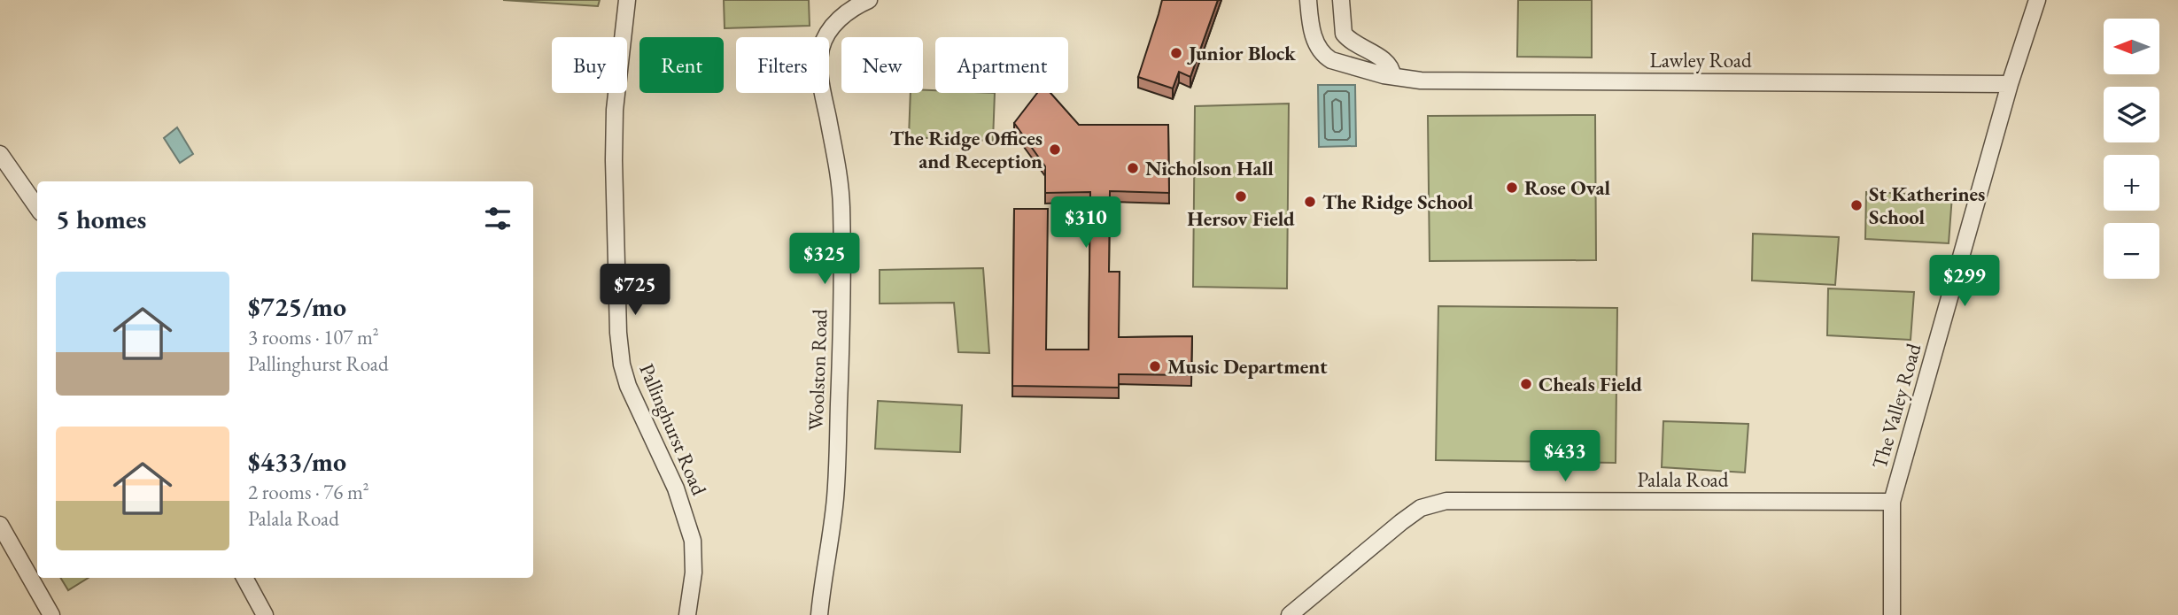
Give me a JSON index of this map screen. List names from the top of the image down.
{
  "streets": {
    "street": [
      "Lawley Road",
      "Woolston Road",
      "The Valley Road",
      "Pallinghurst Road",
      "Palala Road"
    ]
  },
  "crossings": [
    ["Lawley Road", "The Valley Road"],
    ["The Valley Road", "Palala Road"]
  ],
  "places": [
    "Junior Block",
    "The Ridge Offices and Reception",
    "Nicholson Hall",
    "Rose Oval",
    "Hersov Field",
    "The Ridge School",
    "St Katherines School",
    "Music Department",
    "Cheals Field"
  ],
  "north": "left",
  "page": {
    "map_buttons": ["+", "−"],
    "chip": [
      "Buy",
      "Rent",
      "Filters",
      "New",
      "Apartment"
    ],
    "heading": "5 homes",
    "price": [
      "$310",
      "$325",
      "$299",
      "$725",
      "$433"
    ],
    "list": [
      {
        "name": "$725/mo",
        "note": "3 rooms · 107 m² · Pallinghurst Road"
      },
      {
        "name": "$433/mo",
        "note": "2 rooms · 76 m² · Palala Road"
      }
    ]
  }
}
